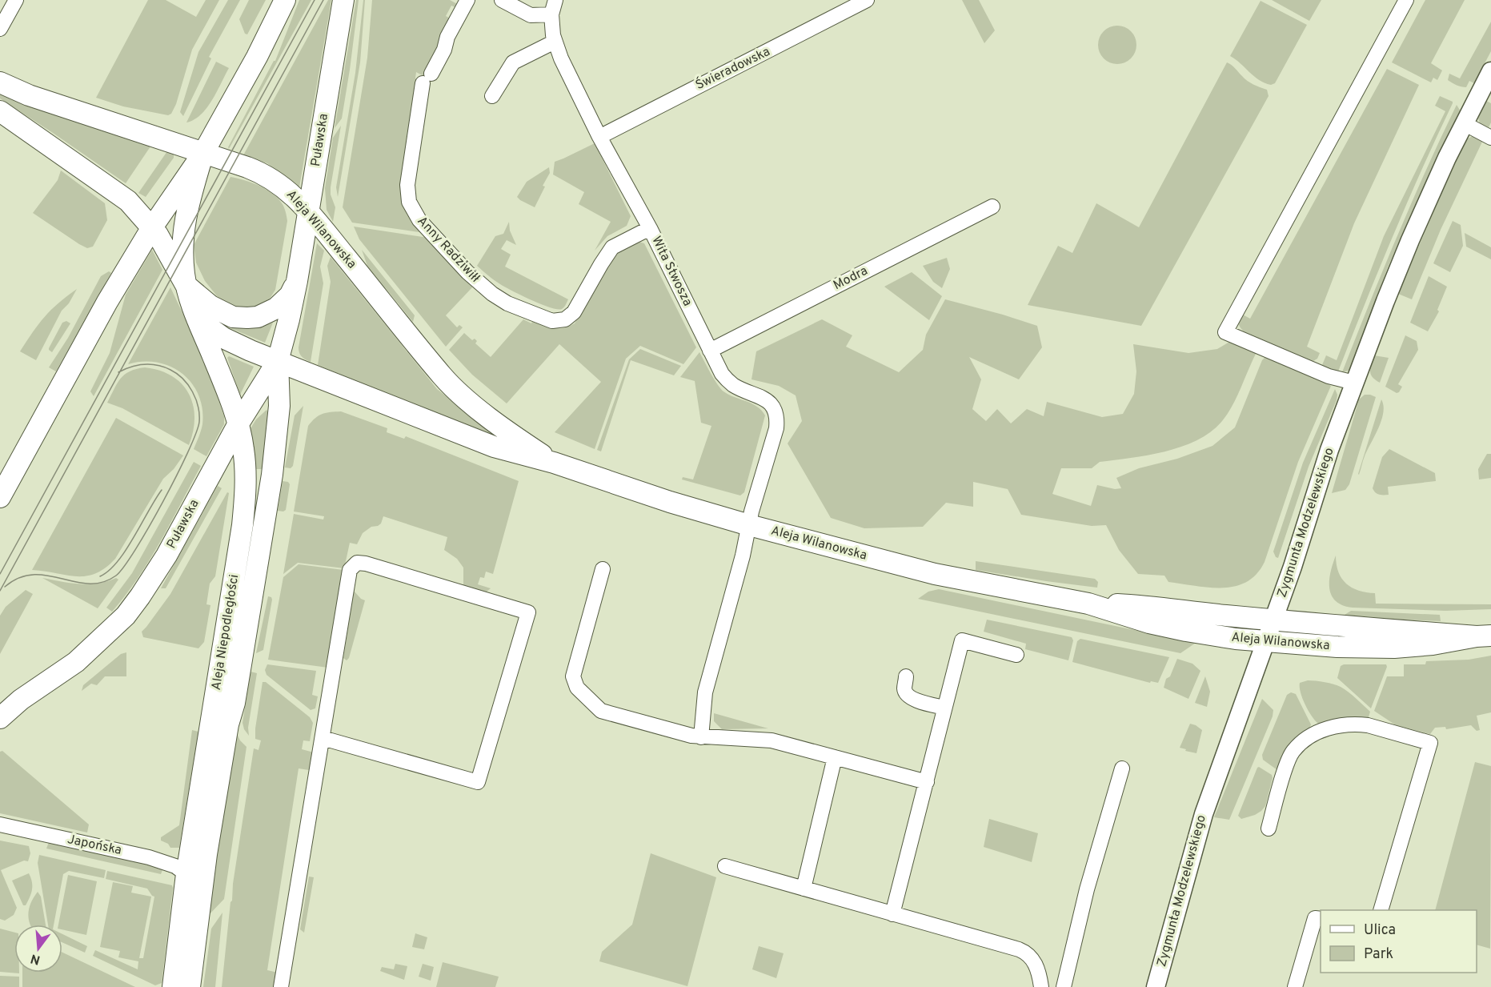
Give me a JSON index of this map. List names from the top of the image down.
{
  "streets": {
    "main road": ["Puławska", "Aleja Wilanowska", "Aleja Niepodległości"],
    "street": [
      "Świeradowska",
      "Anny Radziwiłł",
      "Wita Stwosza",
      "Modra",
      "Zygmunta Modzelewskiego",
      "Japońska"
    ]
  },
  "crossings": [
    ["Świeradowska", "Wita Stwosza"],
    ["Puławska", "Aleja Wilanowska"],
    ["Puławska", "Aleja Niepodległości"],
    ["Aleja Wilanowska", "Wita Stwosza"],
    ["Aleja Wilanowska", "Zygmunta Modzelewskiego"],
    ["Aleja Wilanowska", "Aleja Niepodległości"],
    ["Anny Radziwiłł", "Wita Stwosza"],
    ["Wita Stwosza", "Modra"],
    ["Aleja Niepodległości", "Japońska"]
  ],
  "legend": ["Ulica", "Park"],
  "north": "bottom"
}
